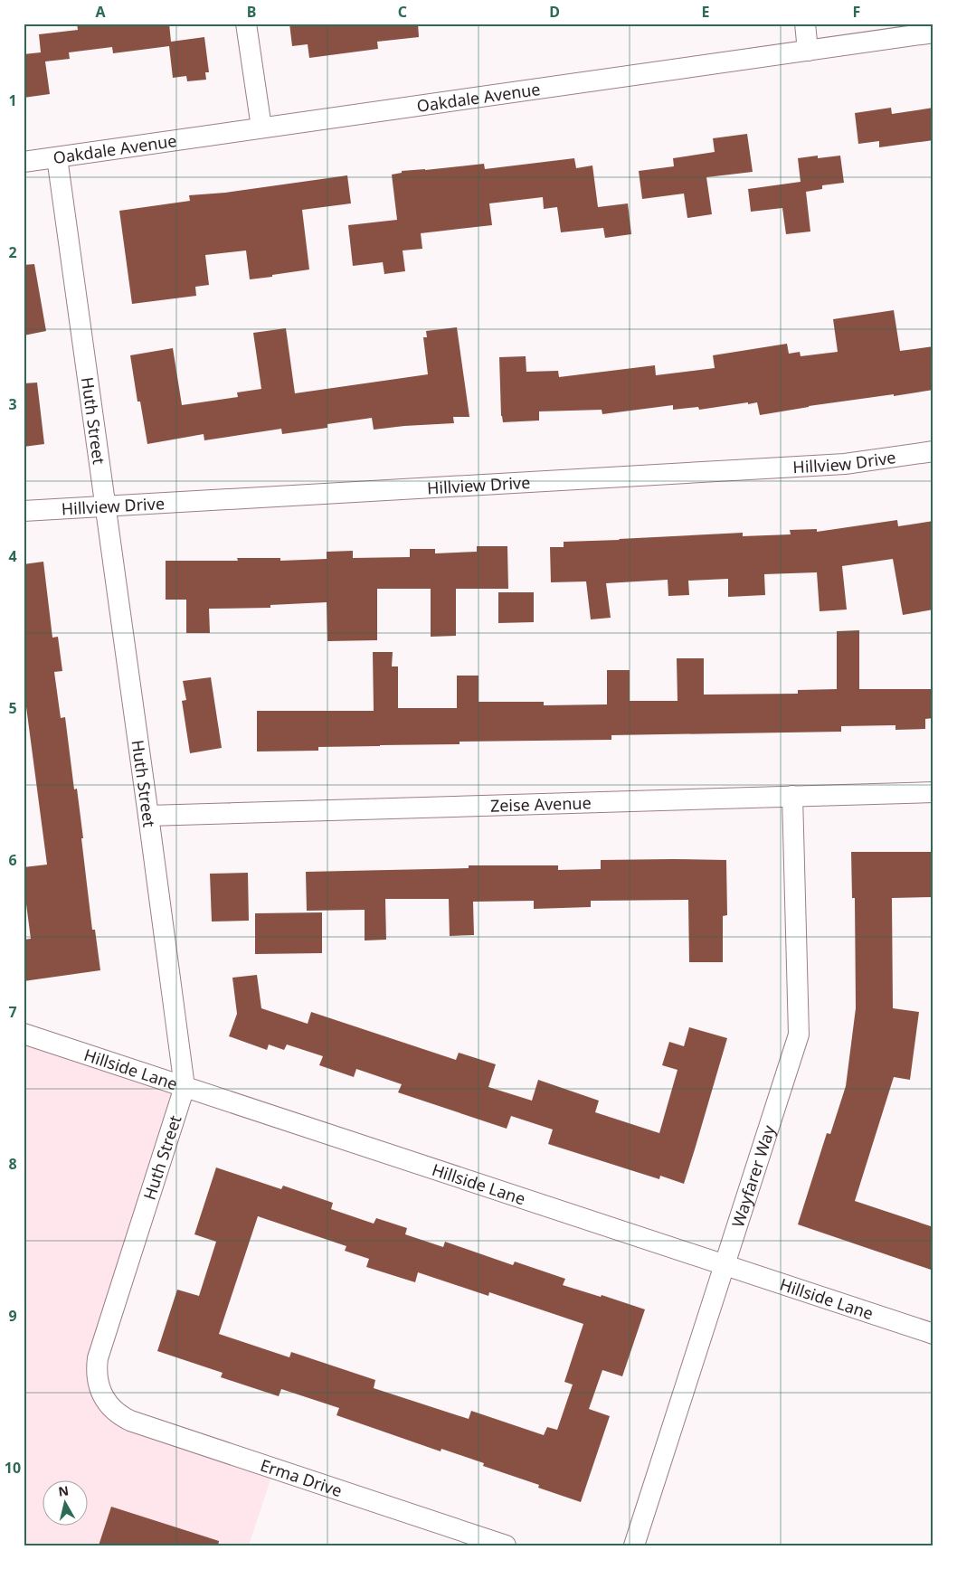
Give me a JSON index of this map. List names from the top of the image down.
{
  "streets": {
    "street": [
      "Oakdale Avenue",
      "Huth Street",
      "Hillview Drive",
      "Zeise Avenue",
      "Hillside Lane",
      "Wayfarer Way",
      "Erma Drive"
    ]
  },
  "crossings": [
    ["Oakdale Avenue", "Huth Street"],
    ["Huth Street", "Hillview Drive"],
    ["Huth Street", "Zeise Avenue"],
    ["Huth Street", "Hillside Lane"],
    ["Huth Street", "Erma Drive"],
    ["Zeise Avenue", "Wayfarer Way"],
    ["Hillside Lane", "Wayfarer Way"]
  ],
  "north": "top",
  "grid": {
    "columns": [
      "A",
      "B",
      "C",
      "D",
      "E",
      "F"
    ],
    "rows": [
      "1",
      "2",
      "3",
      "4",
      "5",
      "6",
      "7",
      "8",
      "9",
      "10"
    ]
  }
}
